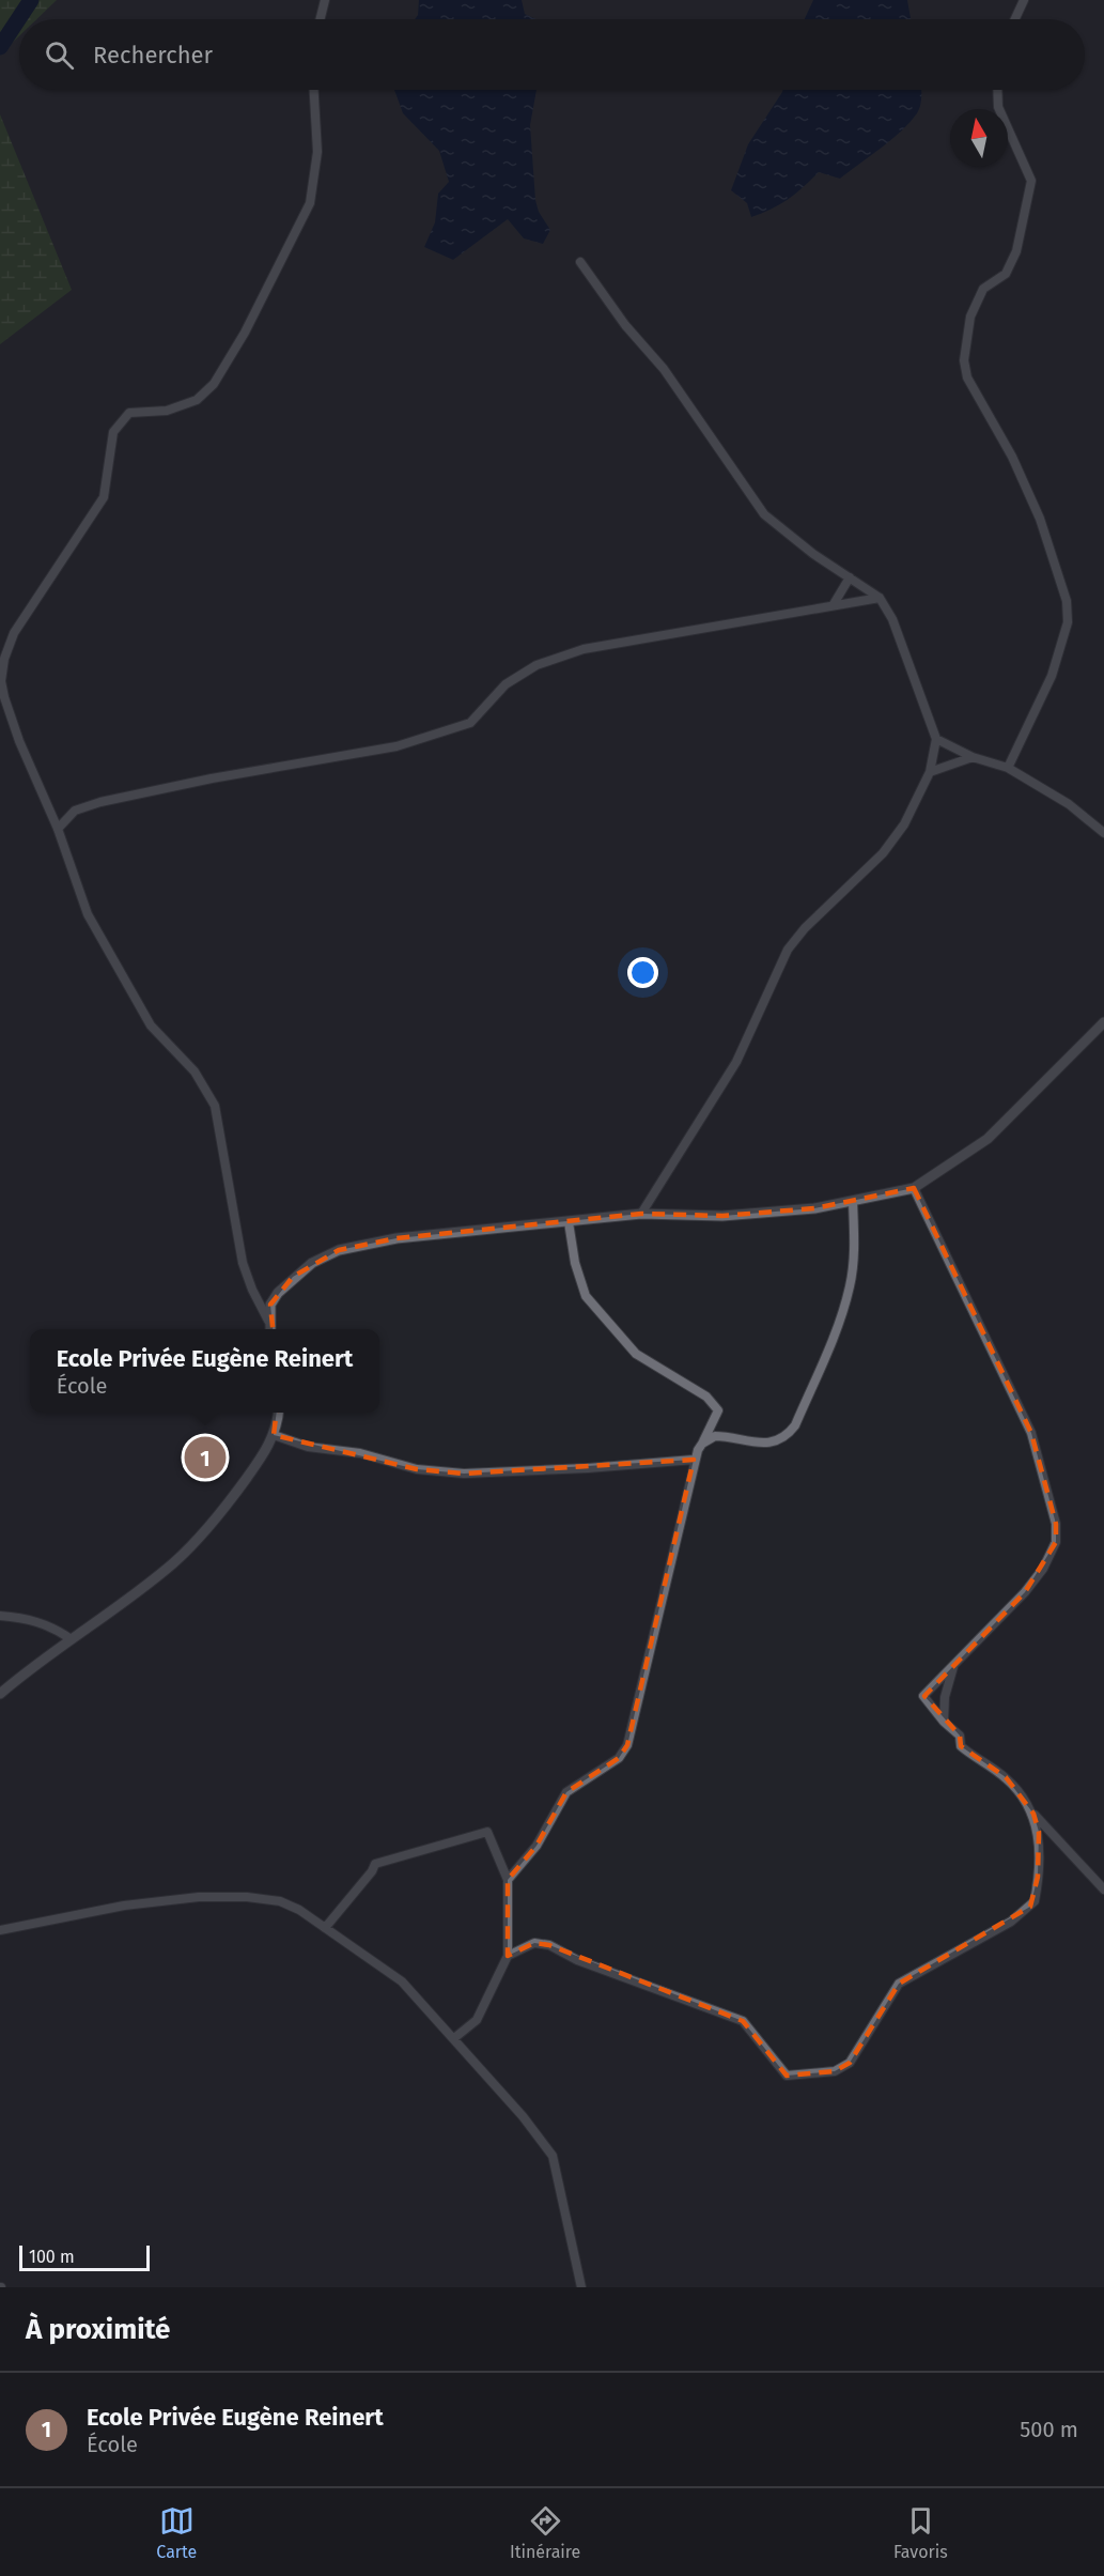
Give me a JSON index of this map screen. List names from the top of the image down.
{
  "scale_bar": "100 m",
  "north": "top",
  "page": {
    "search": "Rechercher",
    "popup": ["Ecole Privée Eugène Reinert", "École"],
    "pins": "1",
    "scale": "100 m",
    "heading": "À proximité",
    "list": [
      {
        "mark": "1",
        "name": "Ecole Privée Eugène Reinert",
        "note": "École",
        "value": "500 m"
      }
    ],
    "nav": ["Carte", "Itinéraire", "Favoris"]
  }
}
